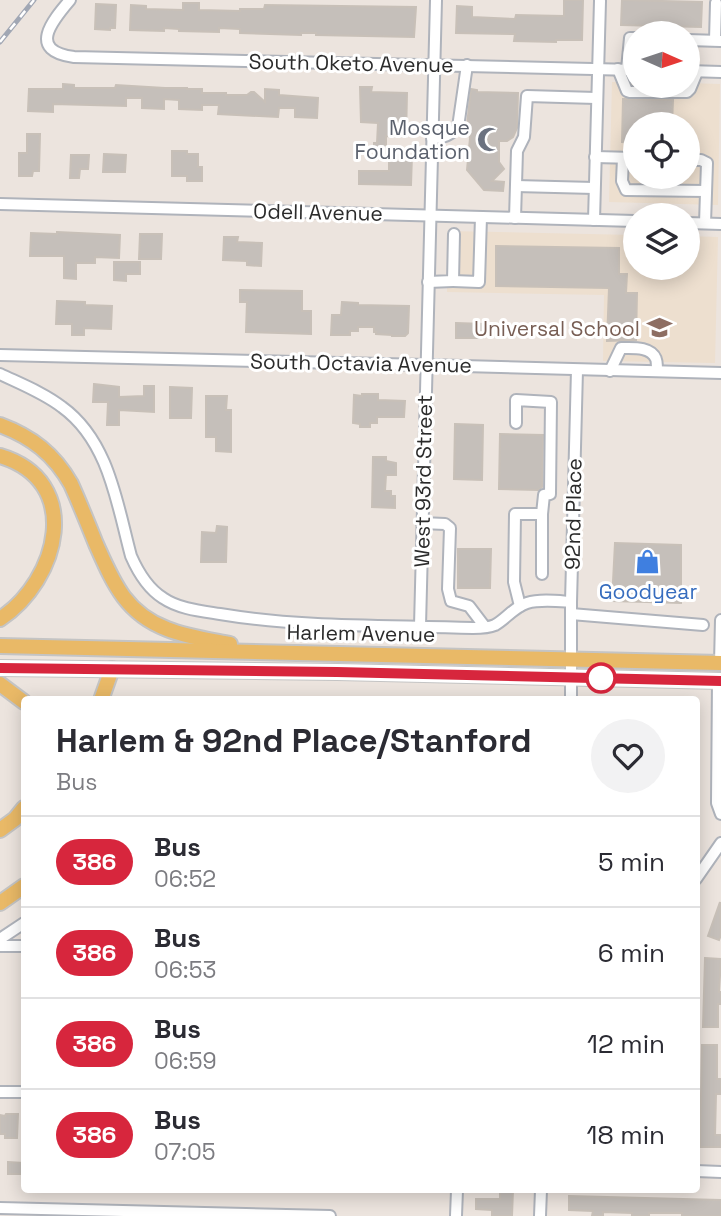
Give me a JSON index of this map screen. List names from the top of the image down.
{
  "streets": {
    "main road": ["Harlem Avenue"],
    "street": [
      "South Oketo Avenue",
      "Odell Avenue",
      "South Octavia Avenue",
      "West 93rd Street",
      "92nd Place"
    ]
  },
  "crossings": [
    ["South Oketo Avenue", "West 93rd Street"],
    ["Odell Avenue", "West 93rd Street"],
    ["South Octavia Avenue", "West 93rd Street"],
    ["South Octavia Avenue", "92nd Place"],
    ["92nd Place", "Harlem Avenue"]
  ],
  "places": {
    "mosque": ["Mosque Foundation"],
    "school or university": ["Universal School"],
    "shop": ["Goodyear"]
  },
  "lines": ["bus line 386"],
  "north": "right",
  "page": {
    "heading": ["Harlem & 92nd Place/Stanford", "Bus"],
    "list": [
      {
        "mark": "386",
        "name": "Bus",
        "note": "06:52",
        "value": "5 min"
      },
      {
        "mark": "386",
        "name": "Bus",
        "note": "06:53",
        "value": "6 min"
      },
      {
        "mark": "386",
        "name": "Bus",
        "note": "06:59",
        "value": "12 min"
      },
      {
        "mark": "386",
        "name": "Bus",
        "note": "07:05",
        "value": "18 min"
      }
    ]
  }
}
